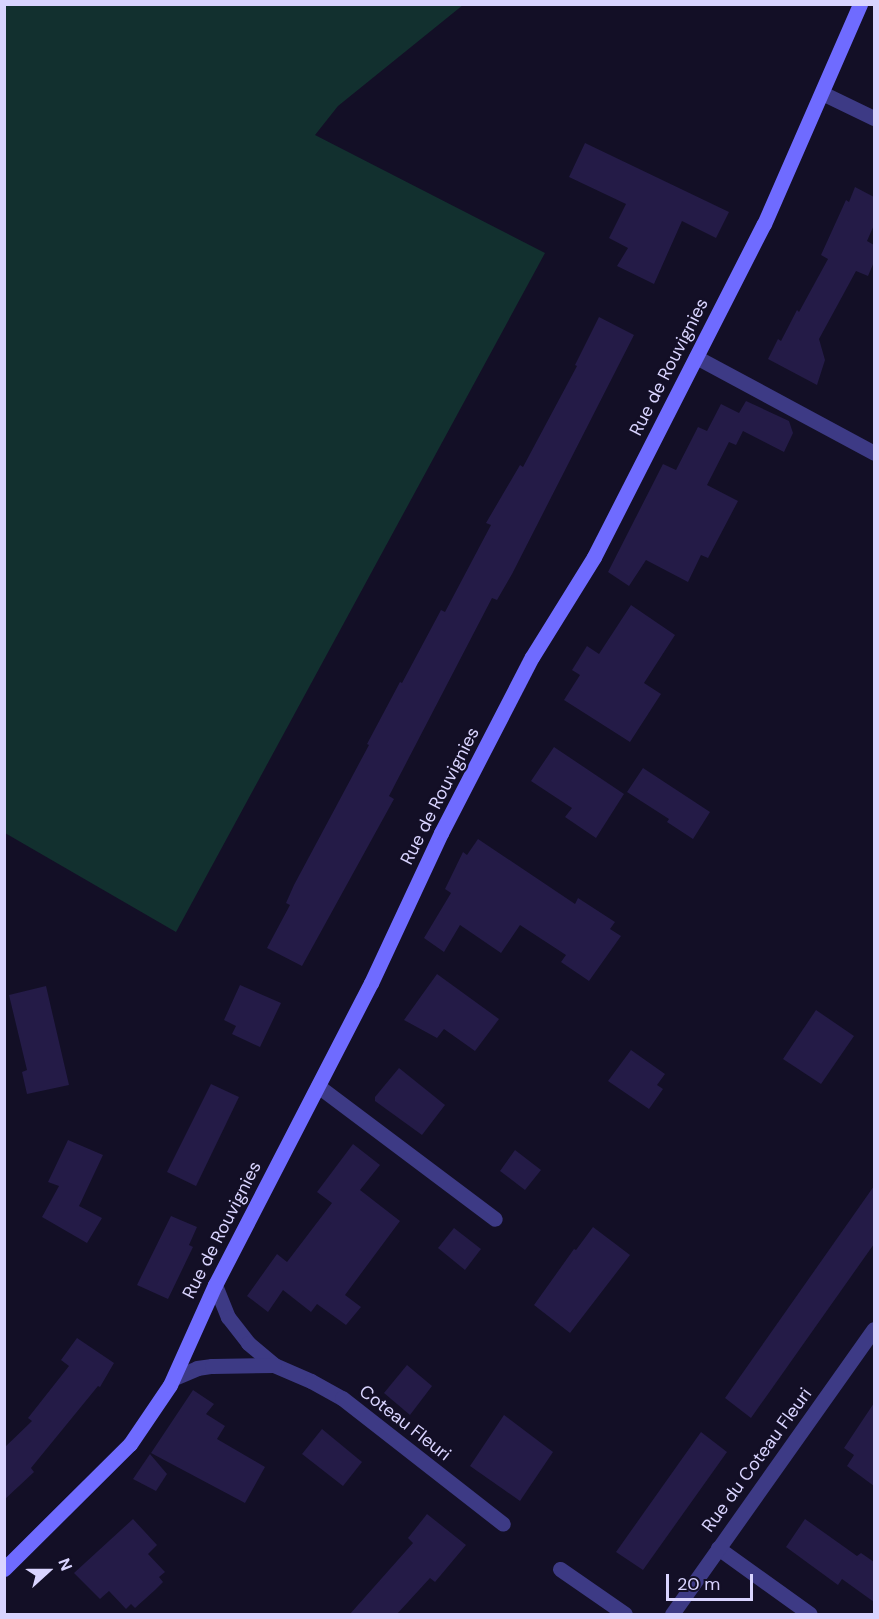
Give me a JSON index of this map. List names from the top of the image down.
{
  "streets": {
    "street": ["Rue de Rouvignies", "Coteau Fleuri", "Rue du Coteau Fleuri"]
  },
  "crossings": [
    ["Rue de Rouvignies", "Coteau Fleuri"]
  ],
  "scale_bar": "20 m",
  "north": "right"
}
